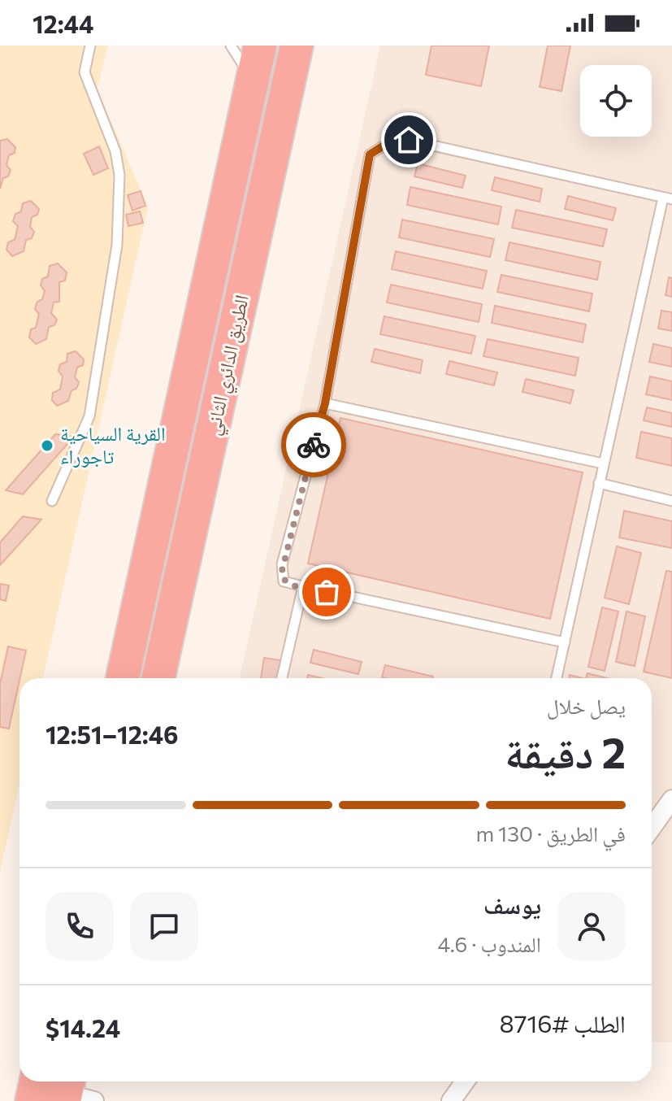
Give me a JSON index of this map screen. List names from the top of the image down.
{
  "streets": {
    "highway": ["الطريق الدائري الثاني"]
  },
  "places": ["القرية السياحية تاجوراء"],
  "page": {
    "status": "12:44",
    "heading": ["2 دقيقة", "يصل خلال", "12:46–12:51"],
    "panel": [
      "يوسف",
      "المندوب · 4.6",
      "الطلب #8716",
      "$14.24"
    ],
    "bar": "في الطريق · 130 m"
  }
}
